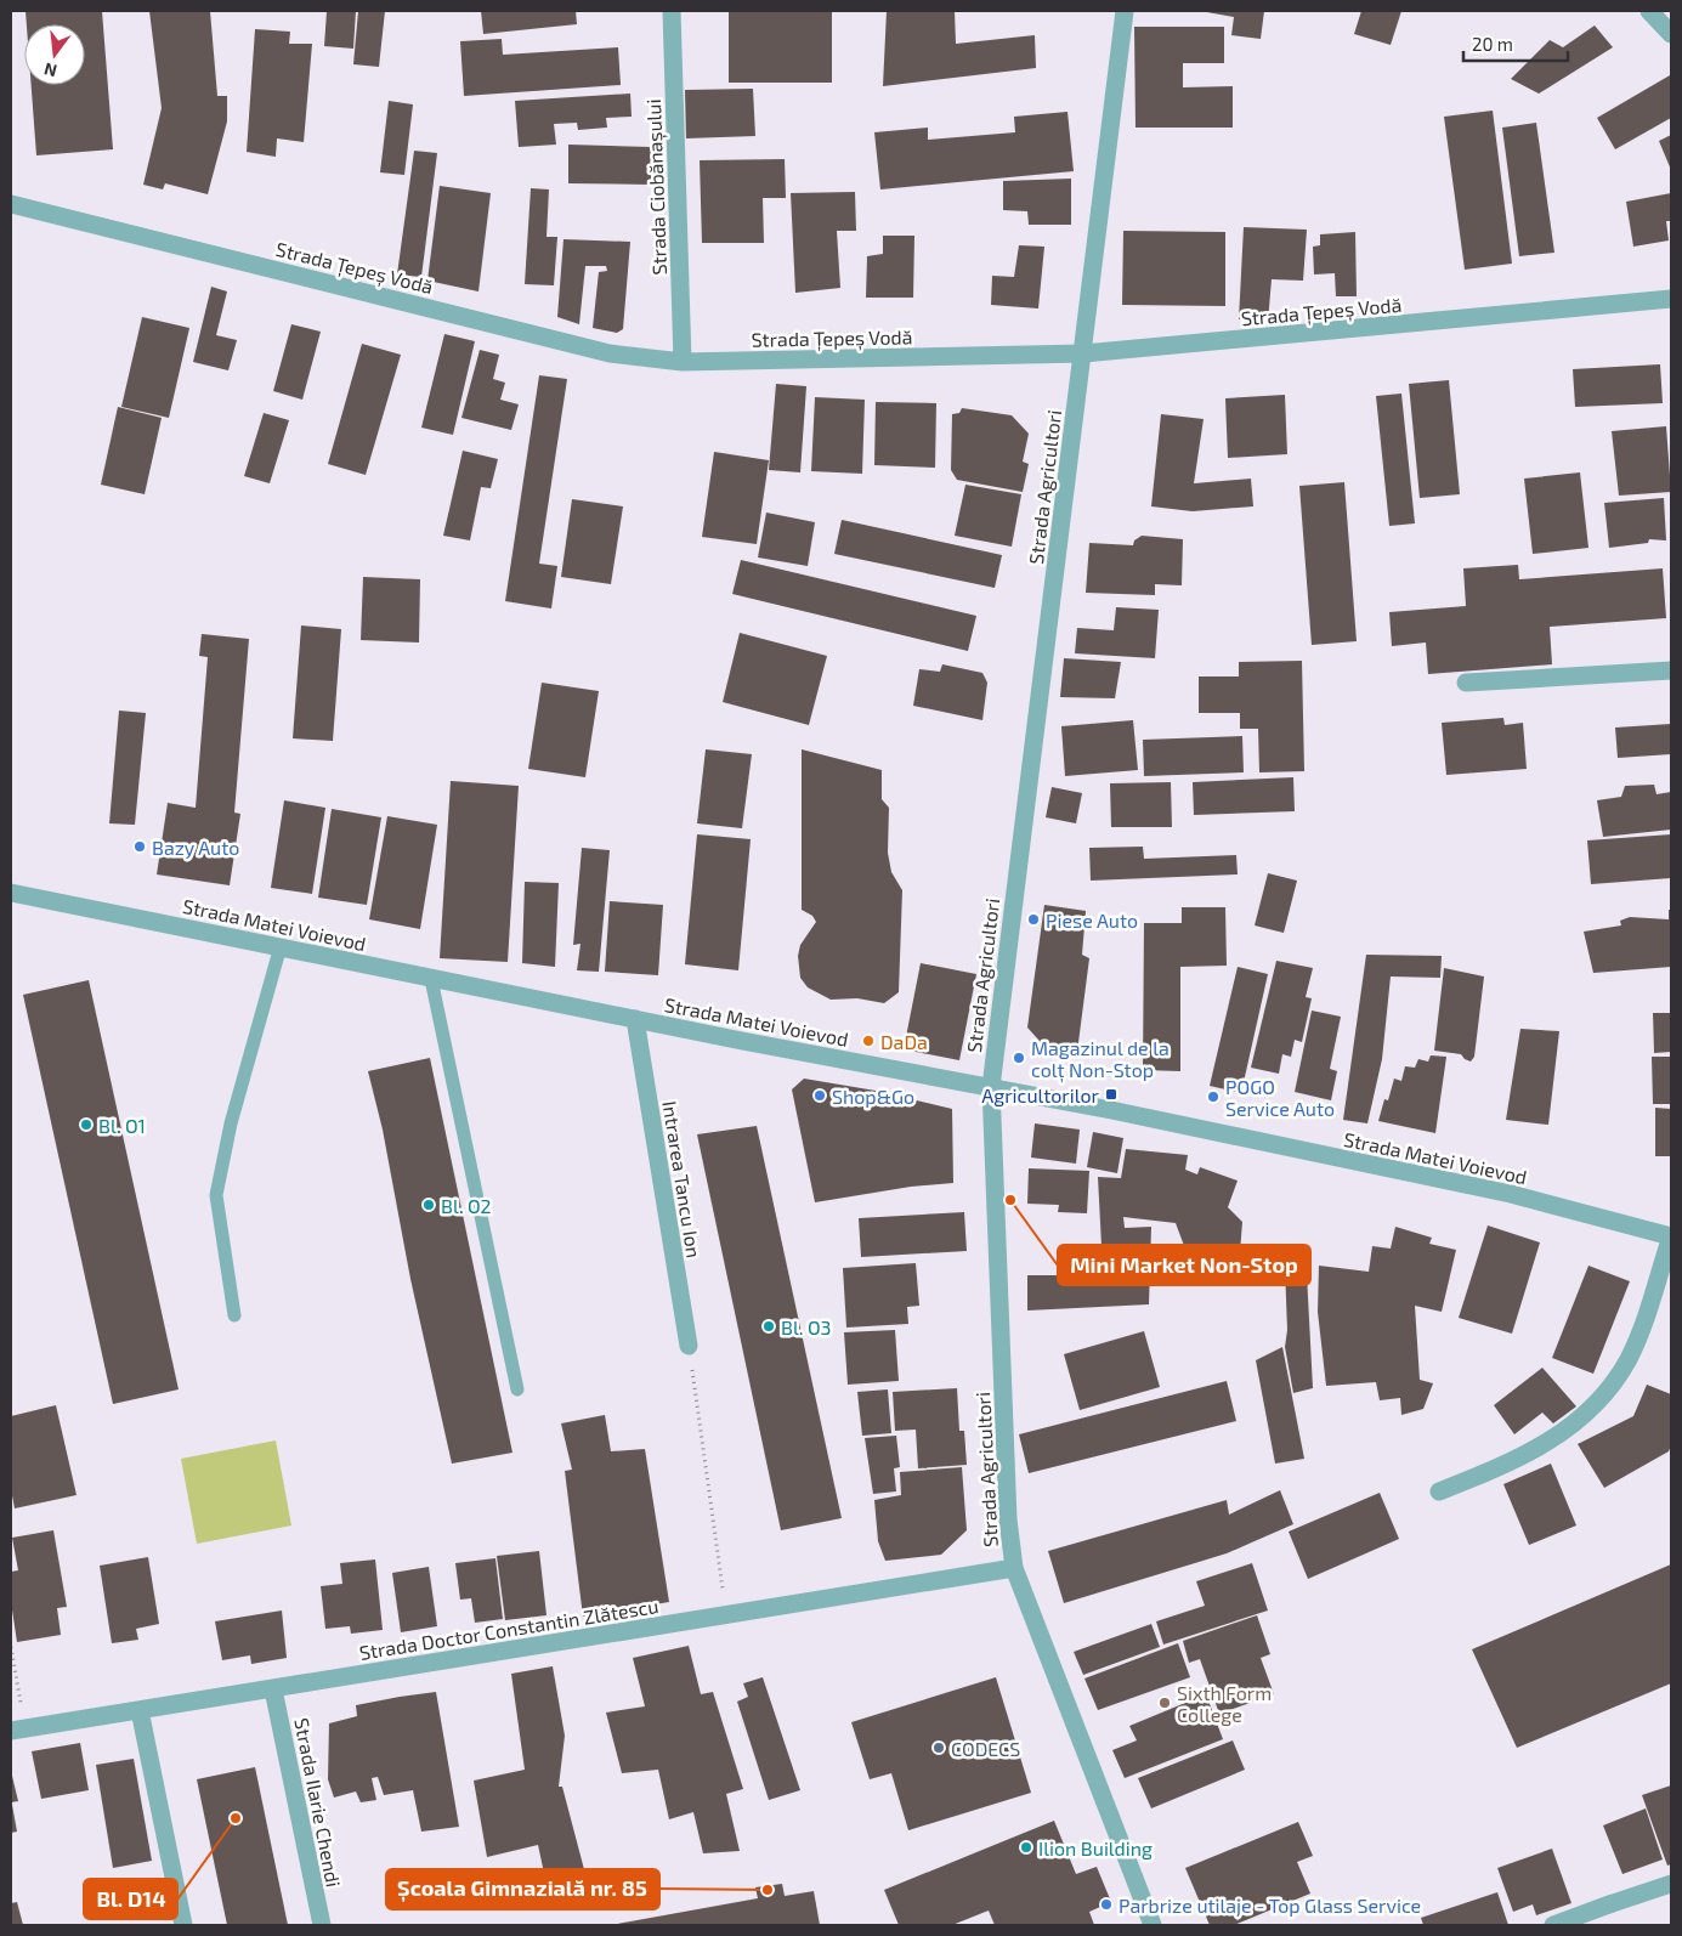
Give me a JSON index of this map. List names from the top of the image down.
{
  "streets": {
    "street": [
      "Strada Ciobănașului",
      "Strada Țepeș Vodă",
      "Strada Agricultori",
      "Strada Matei Voievod",
      "Intrarea Tancu Ion",
      "Strada Doctor Constantin Zlătescu",
      "Strada Ilarie Chendi"
    ]
  },
  "crossings": [
    ["Strada Ciobănașului", "Strada Țepeș Vodă"],
    ["Strada Țepeș Vodă", "Strada Agricultori"],
    ["Strada Agricultori", "Strada Matei Voievod"],
    ["Strada Agricultori", "Strada Doctor Constantin Zlătescu"],
    ["Strada Matei Voievod", "Intrarea Tancu Ion"],
    ["Strada Doctor Constantin Zlătescu", "Strada Ilarie Chendi"]
  ],
  "places": {
    "other": [
      "Bazy Auto",
      "Piese Auto",
      "DaDa",
      "Magazinul de la colț Non-Stop",
      "Shop&Go",
      "POGO Service Auto",
      "Bl. O1",
      "Mini Market Non-Stop",
      "Bl. O2",
      "Bl. O3",
      "Sixth Form College",
      "CODECS",
      "Bl. D14",
      "Ilion Building",
      "Școala Gimnazială nr. 85",
      "Parbrize utilaje - Top Glass Service"
    ],
    "transit": ["Agricultorilor"]
  },
  "scale_bar": "20 m",
  "north": "bottom"
}
